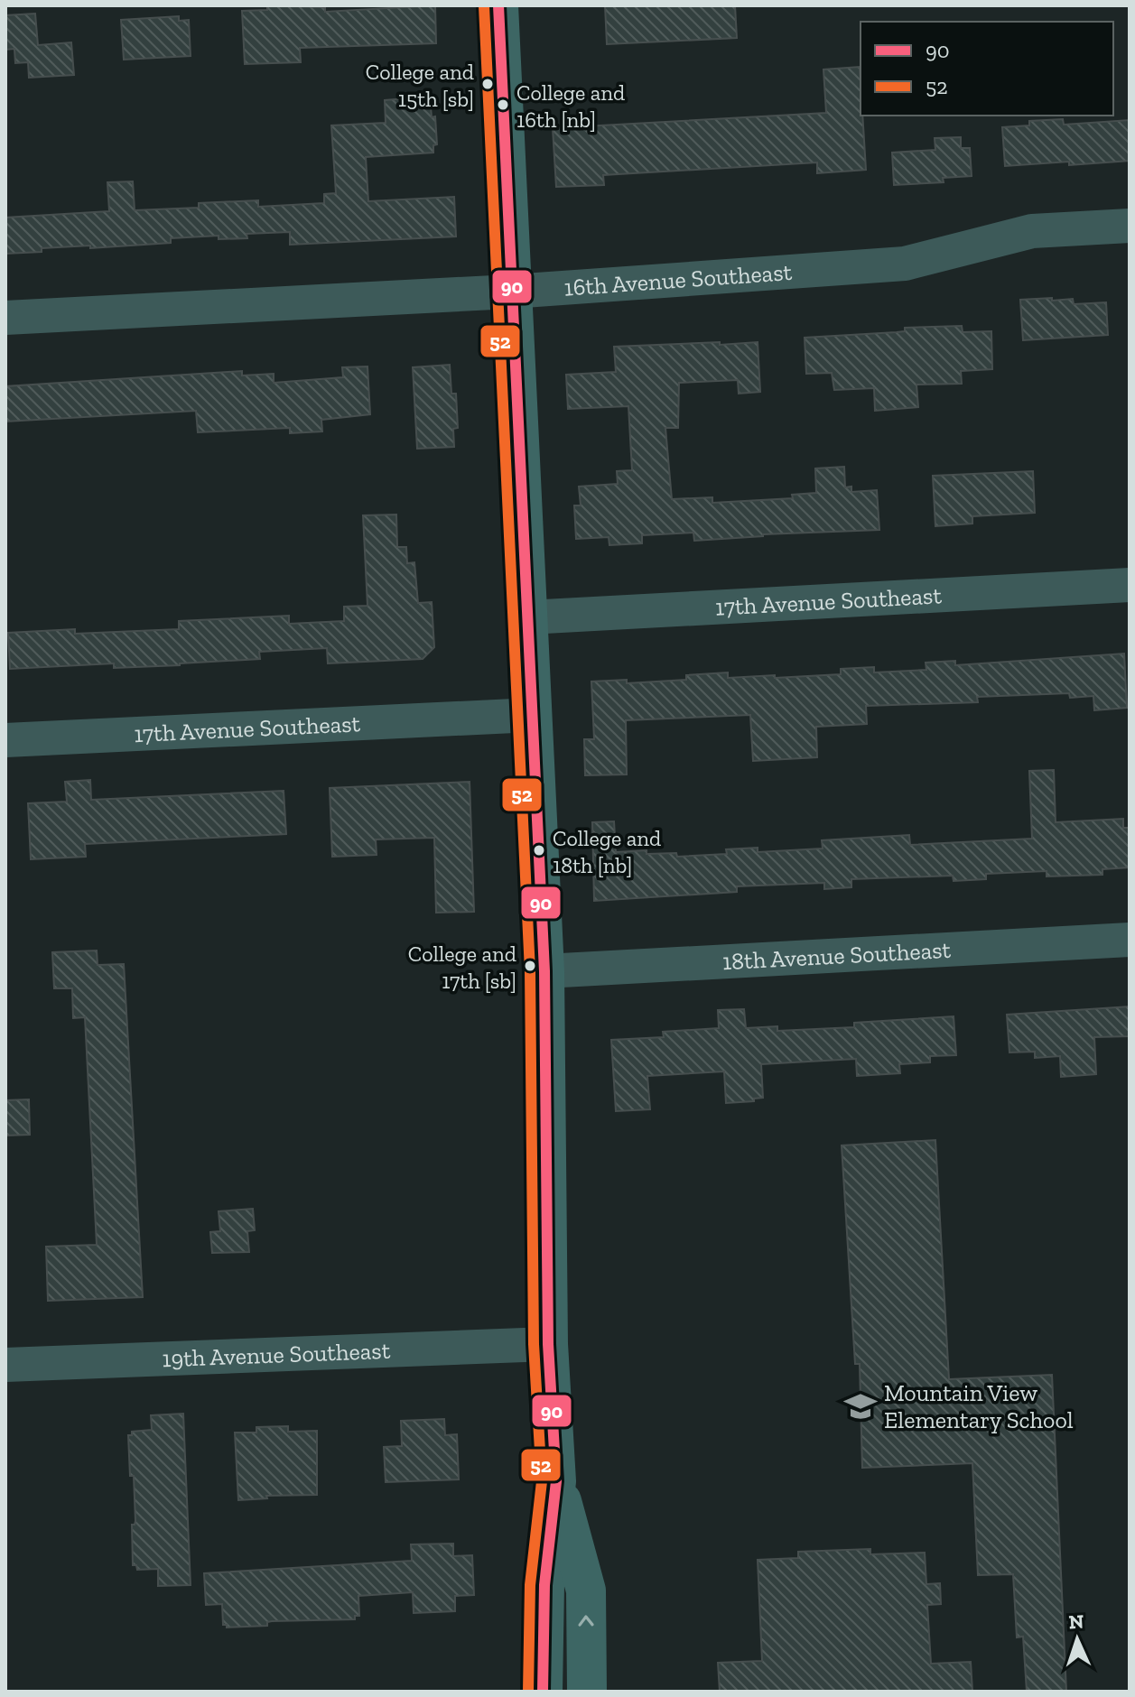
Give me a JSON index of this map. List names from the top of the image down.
{
  "streets": {
    "street": [
      "16th Avenue Southeast",
      "17th Avenue Southeast",
      "18th Avenue Southeast",
      "19th Avenue Southeast"
    ]
  },
  "places": {
    "other": [
      "College and 15th [sb]",
      "College and 16th [nb]",
      "College and 18th [nb]",
      "College and 17th [sb]"
    ],
    "school or university": ["Mountain View Elementary School"]
  },
  "lines": ["transit line 90", "transit line 52"],
  "legend": ["90", "52"],
  "north": "top"
}
